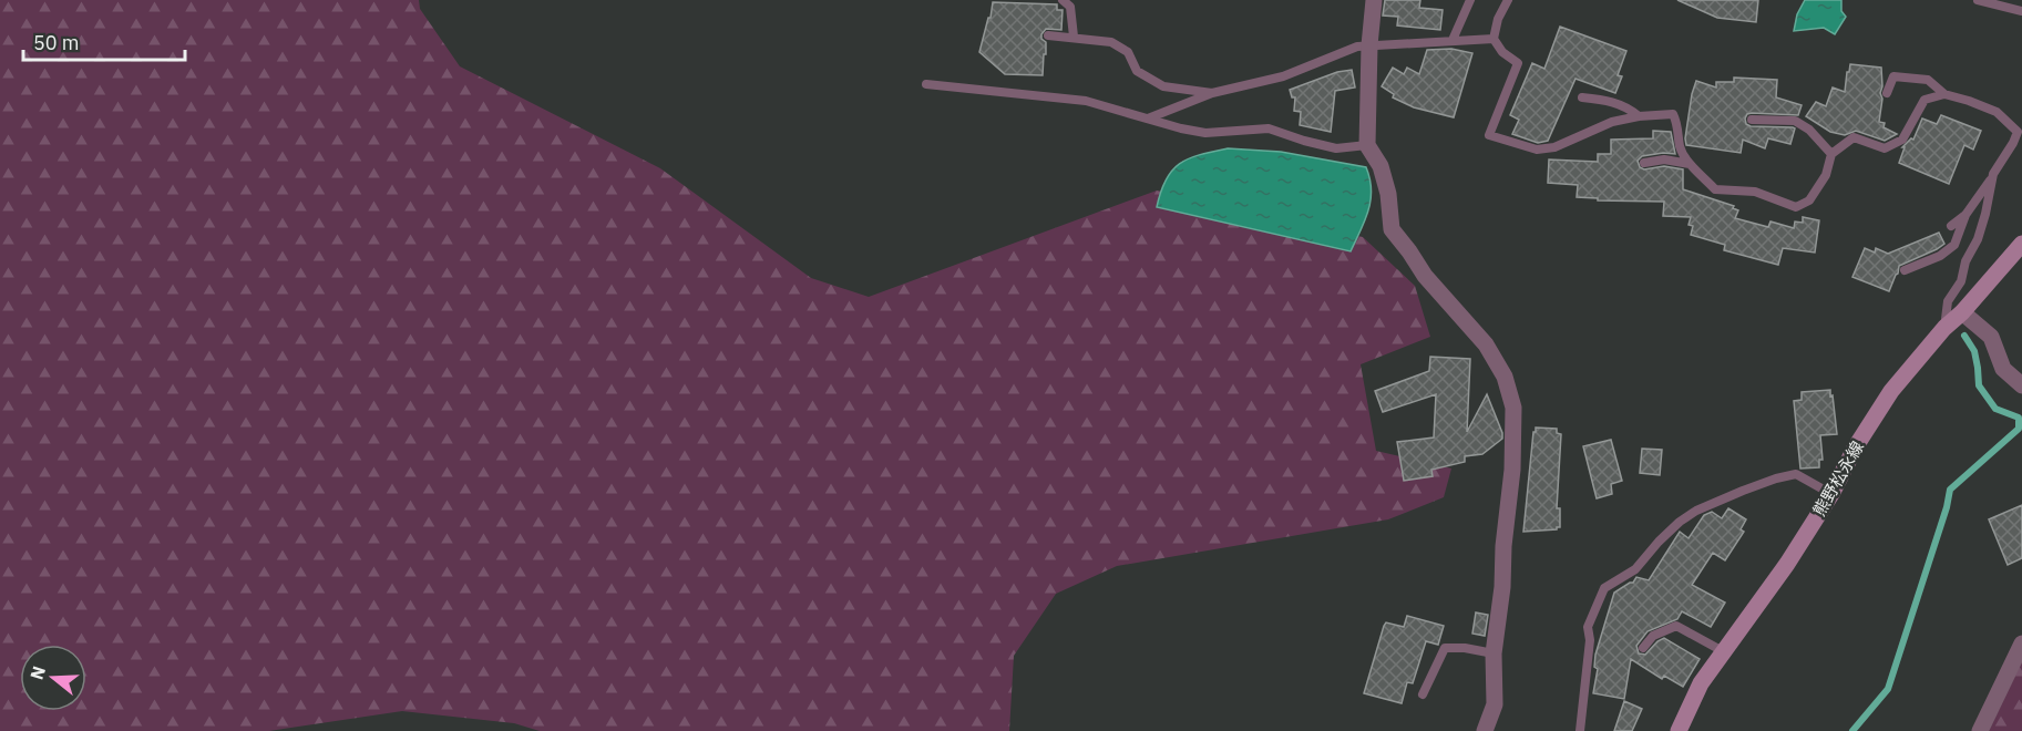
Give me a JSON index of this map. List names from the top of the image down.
{
  "streets": {
    "main road": ["熊野松永線"]
  },
  "scale_bar": "50 m",
  "north": "left"
}
